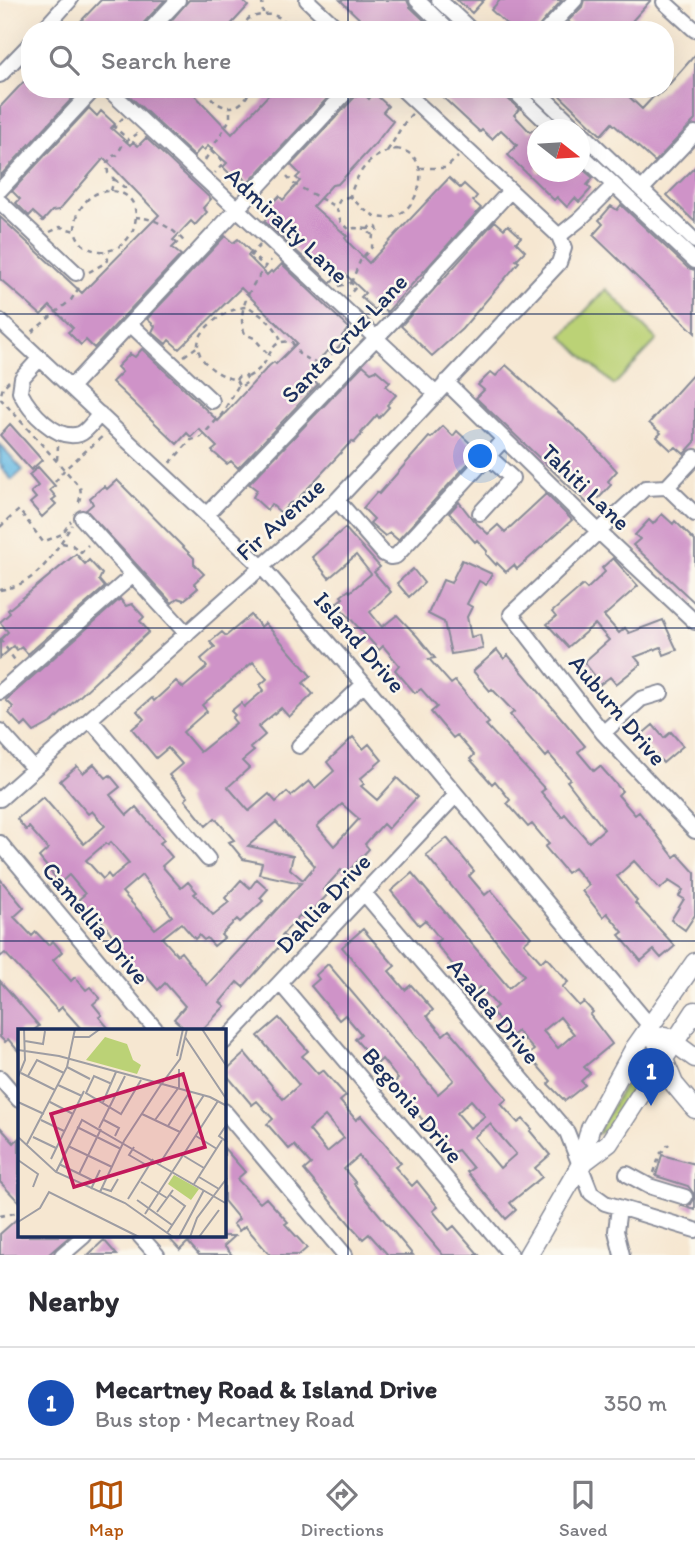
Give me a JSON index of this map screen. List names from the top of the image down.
{
  "streets": {
    "main road": ["Island Drive"],
    "street": [
      "Admiralty Lane",
      "Santa Cruz Lane",
      "Tahiti Lane",
      "Fir Avenue",
      "Auburn Drive",
      "Dahlia Drive",
      "Camellia Drive",
      "Azalea Drive",
      "Begonia Drive"
    ]
  },
  "crossings": [
    ["Admiralty Lane", "Santa Cruz Lane"],
    ["Admiralty Lane", "Fir Avenue"],
    ["Santa Cruz Lane", "Island Drive"],
    ["Tahiti Lane", "Fir Avenue"],
    ["Tahiti Lane", "Auburn Drive"],
    ["Fir Avenue", "Island Drive"],
    ["Island Drive", "Dahlia Drive"],
    ["Dahlia Drive", "Azalea Drive"],
    ["Dahlia Drive", "Begonia Drive"]
  ],
  "north": "right",
  "page": {
    "search": "Search here",
    "pins": "1",
    "heading": "Nearby",
    "list": [
      {
        "mark": "1",
        "name": "Mecartney Road & Island Drive",
        "note": "Bus stop · Mecartney Road",
        "value": "350 m"
      }
    ],
    "nav": ["Map", "Directions", "Saved"]
  }
}
